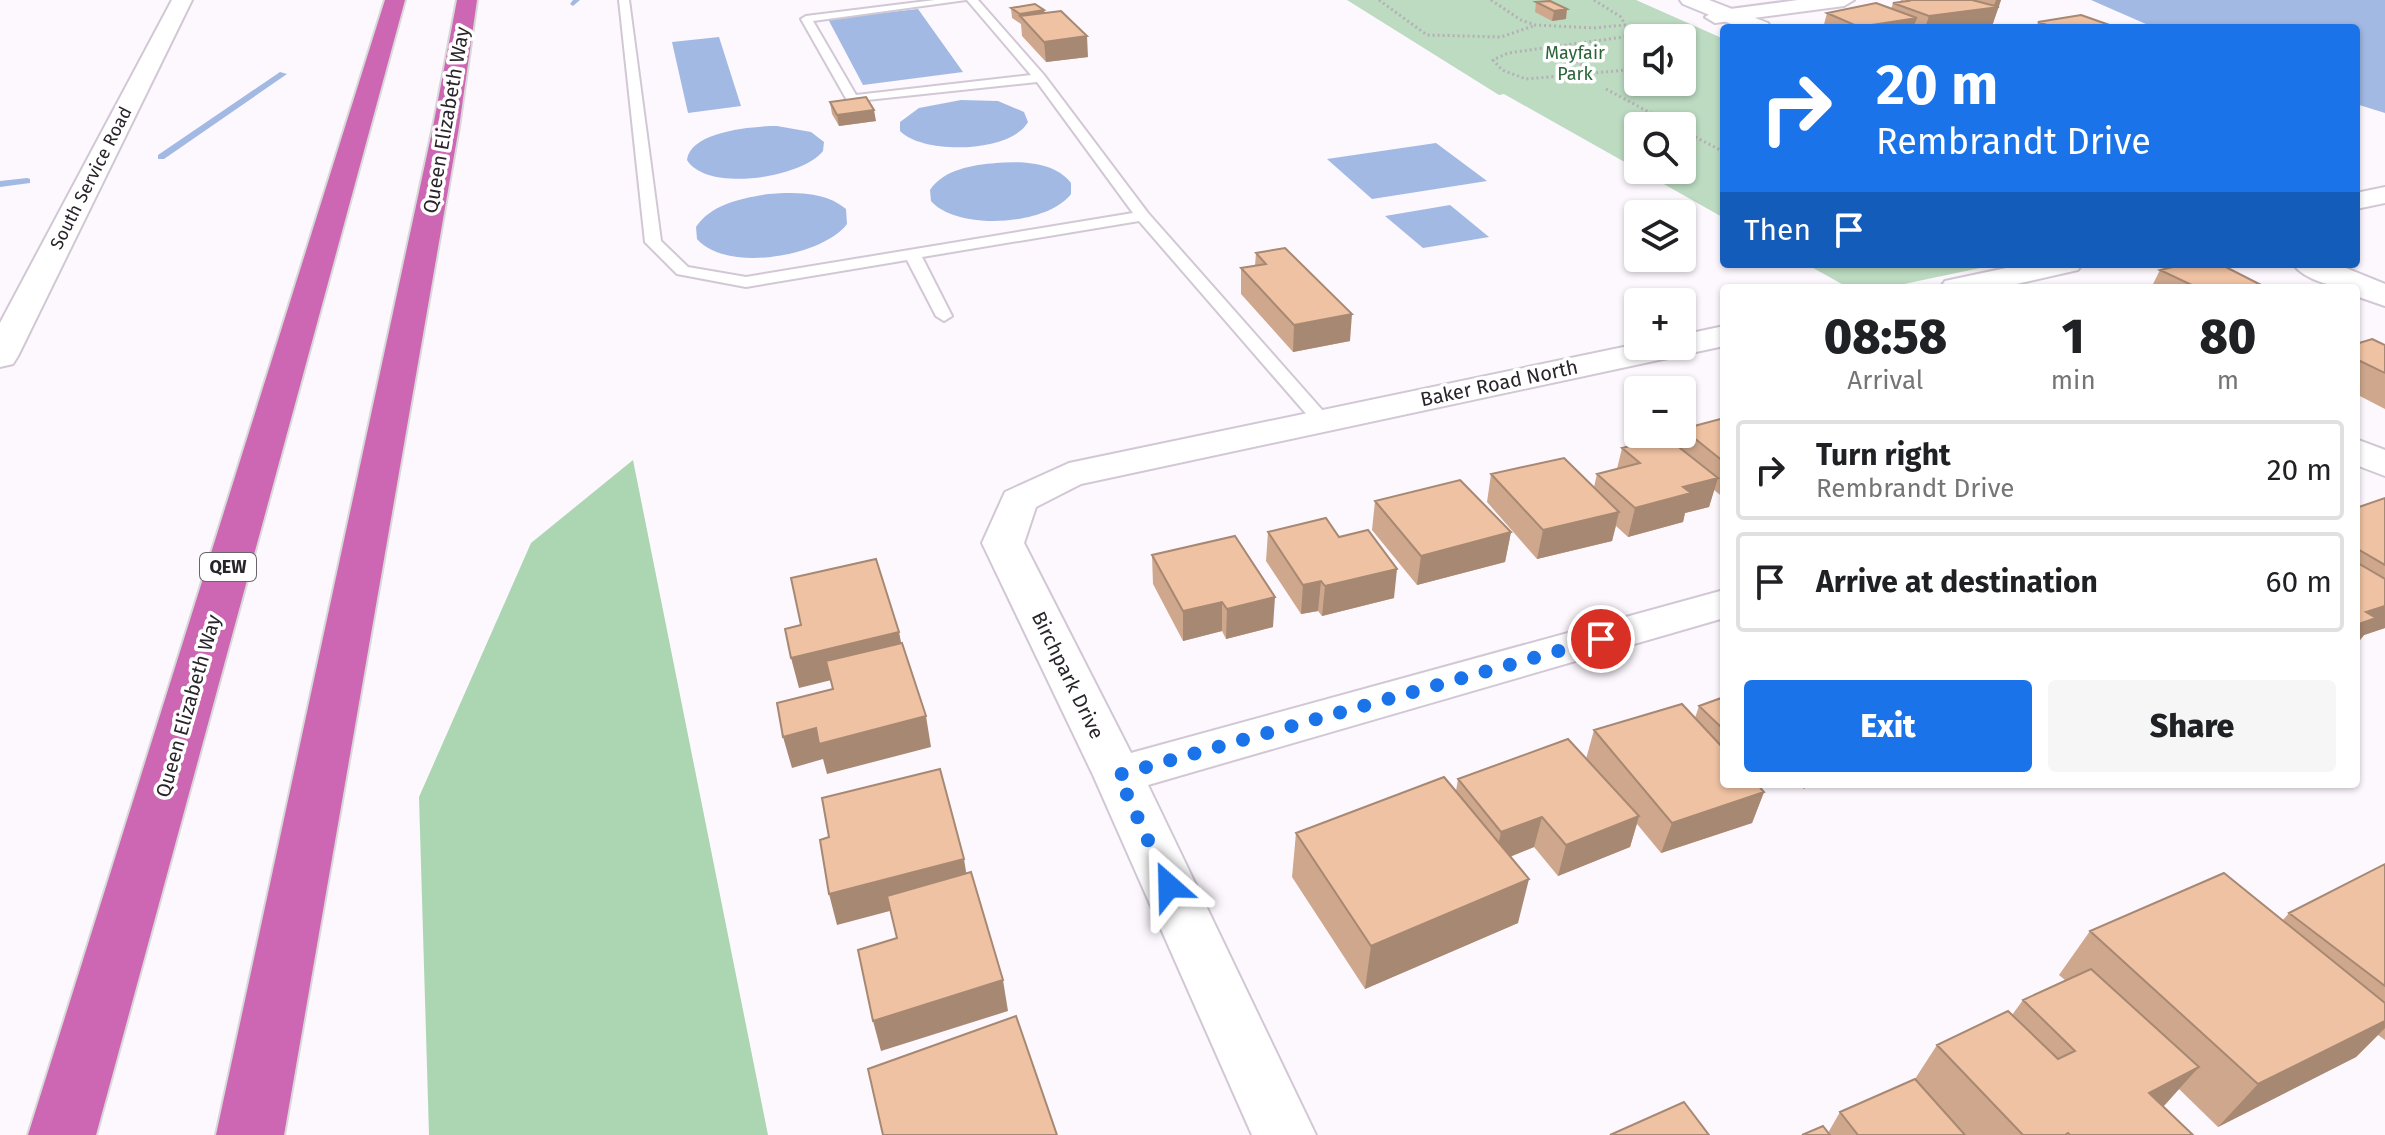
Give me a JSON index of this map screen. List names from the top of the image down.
{
  "streets": {
    "highway": ["Queen Elizabeth Way", "QEW"],
    "street": ["South Service Road", "Baker Road North", "Birchpark Drive"]
  },
  "crossings": [
    ["Baker Road North", "Birchpark Drive"]
  ],
  "parks": ["Mayfair Park"],
  "page": {
    "map_buttons": ["+", "−"],
    "turn": ["20 m", "Rembrandt Drive"],
    "then": "Then",
    "eta": [
      "08:58",
      "Arrival",
      "1",
      "min",
      "80",
      "m"
    ],
    "list": [
      {
        "name": "Turn right",
        "note": "Rembrandt Drive",
        "value": "20 m"
      },
      {
        "name": "Arrive at destination",
        "value": "60 m"
      }
    ],
    "buttons": ["Exit", "Share"]
  }
}
